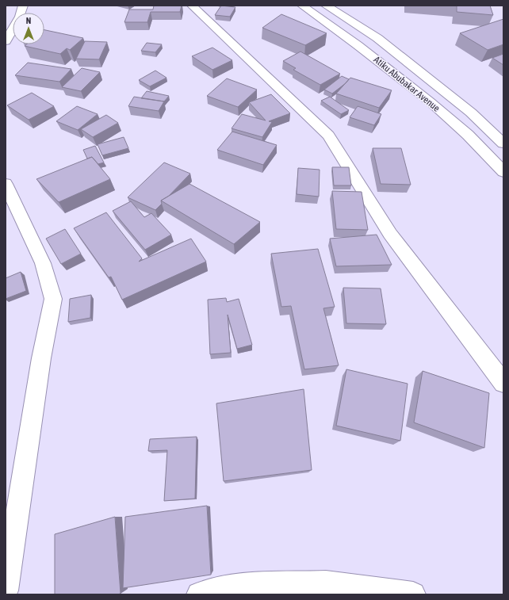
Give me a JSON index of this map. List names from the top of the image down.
{
  "streets": {
    "street": ["Atiku Abubakar Avenue"]
  },
  "north": "top"
}
